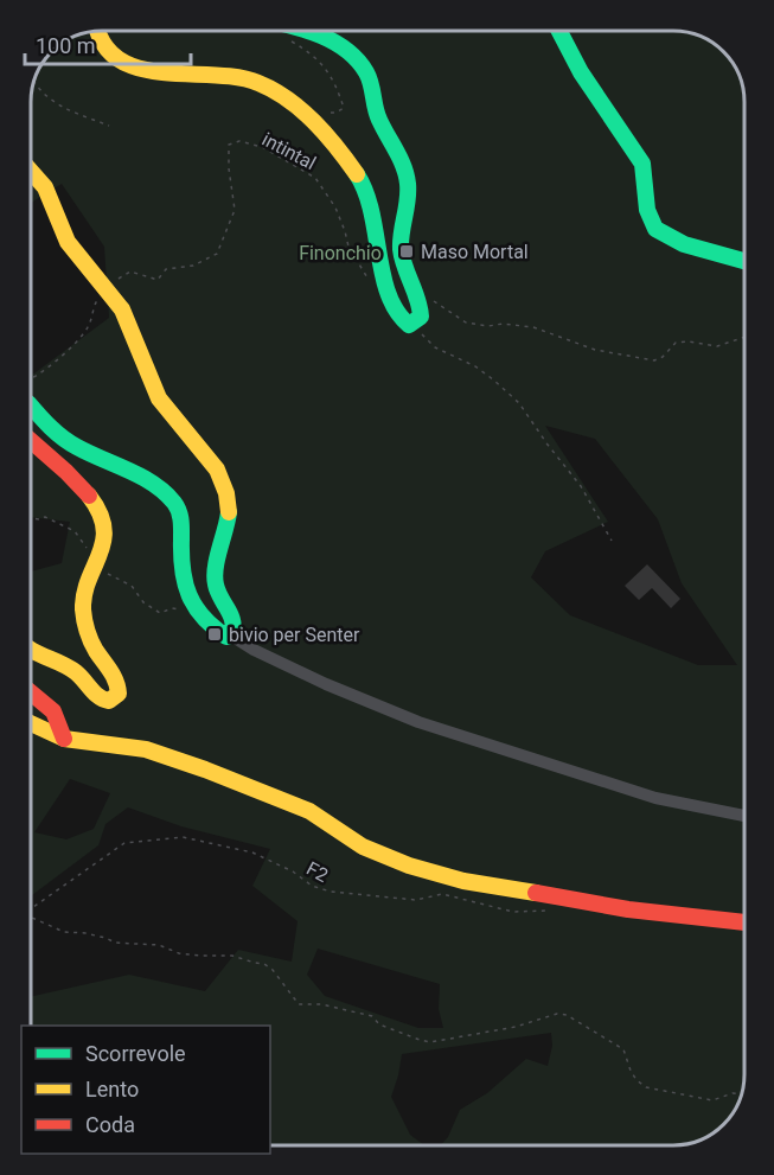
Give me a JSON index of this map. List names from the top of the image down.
{
  "streets": {
    "path": ["intintal", "F2"]
  },
  "parks": ["Finonchio"],
  "places": {
    "transit": ["Maso Mortal", "bivio per Senter"]
  },
  "legend": ["Scorrevole", "Lento", "Coda"],
  "scale_bar": "100 m"
}
